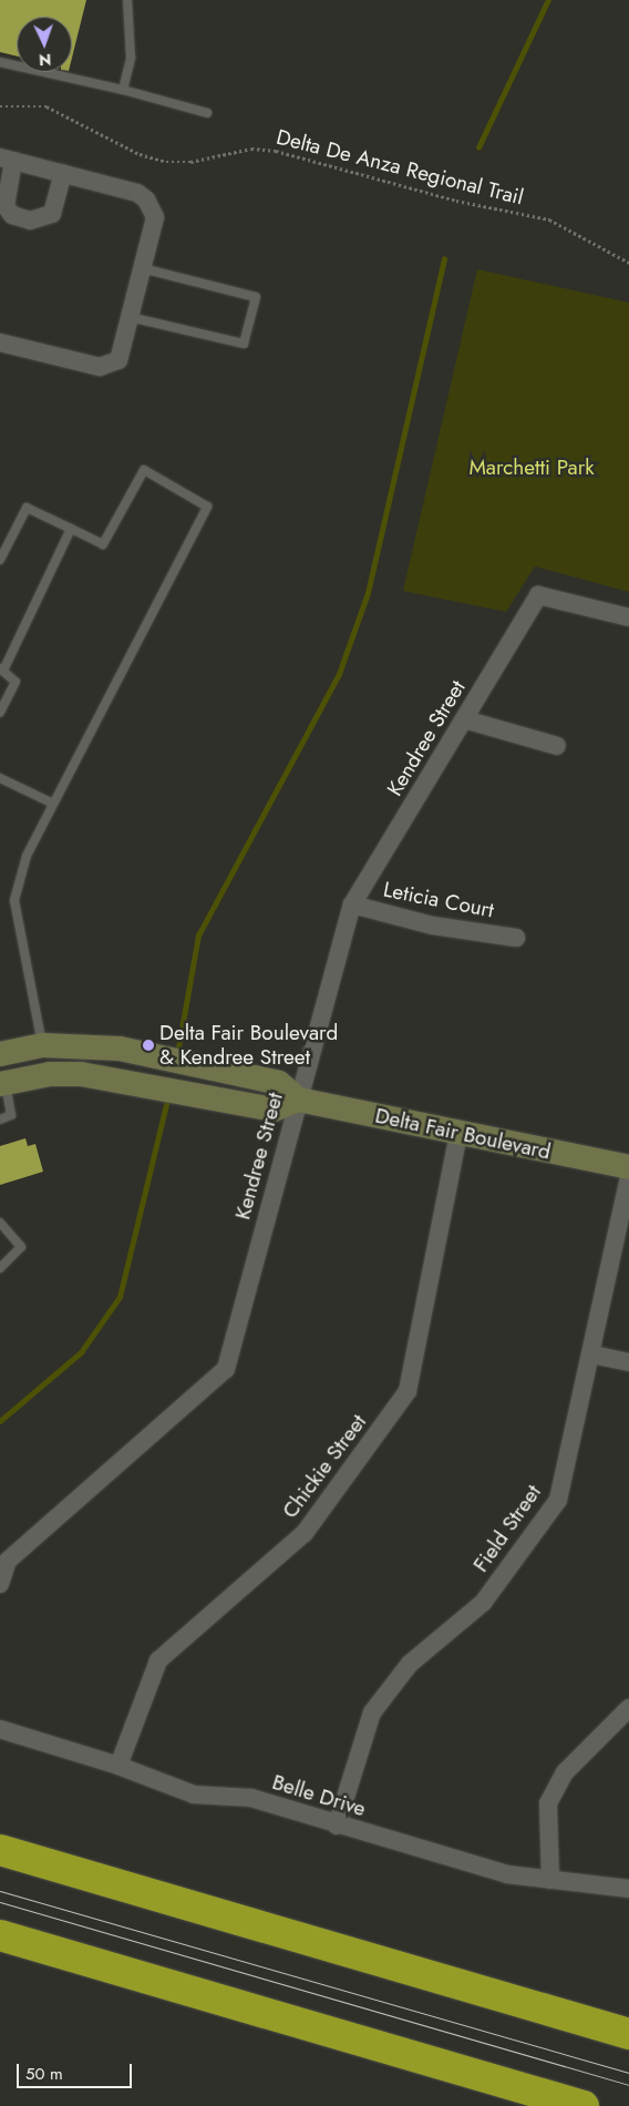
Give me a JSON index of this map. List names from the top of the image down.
{
  "streets": {
    "main road": ["Delta Fair Boulevard"],
    "street": [
      "Kendree Street",
      "Leticia Court",
      "Chickie Street",
      "Field Street",
      "Belle Drive"
    ],
    "path": ["Delta De Anza Regional Trail"]
  },
  "crossings": [
    ["Kendree Street", "Leticia Court"],
    ["Kendree Street", "Delta Fair Boulevard"],
    ["Delta Fair Boulevard", "Chickie Street"],
    ["Chickie Street", "Belle Drive"],
    ["Field Street", "Belle Drive"]
  ],
  "parks": ["Marchetti Park"],
  "places": ["Delta Fair Boulevard & Kendree Street"],
  "scale_bar": "50 m",
  "north": "bottom"
}
